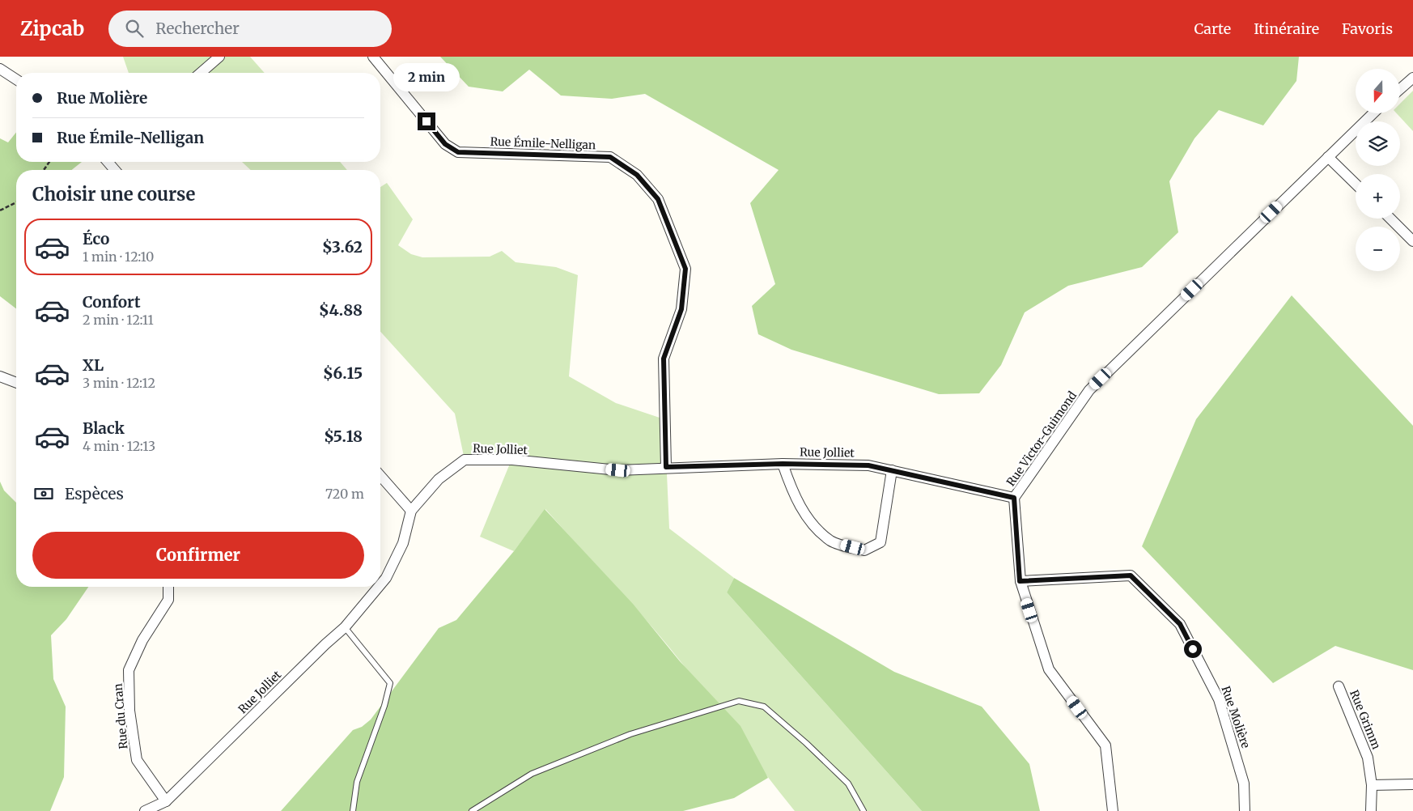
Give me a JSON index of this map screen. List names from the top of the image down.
{
  "streets": {
    "street": [
      "Rue Émile-Nelligan",
      "Rue Victor-Guimond",
      "Rue Jolliet",
      "Rue du Cran",
      "Rue Molière",
      "Rue Grimm"
    ]
  },
  "crossings": [
    ["Rue Émile-Nelligan", "Rue Jolliet"],
    ["Rue Victor-Guimond", "Rue Jolliet"],
    ["Rue Victor-Guimond", "Rue Molière"],
    ["Rue Jolliet", "Rue du Cran"]
  ],
  "north": "bottom",
  "page": {
    "header": "Zipcab",
    "search": "Rechercher",
    "nav": ["Carte", "Itinéraire", "Favoris"],
    "bubble": "2 min",
    "map_buttons": ["+", "−"],
    "banner": ["Rue Molière", "Rue Émile-Nelligan"],
    "heading": "Choisir une course",
    "list": [
      {
        "name": "Éco",
        "note": "1 min · 12:10",
        "value": "$3.62"
      },
      {
        "name": "Confort",
        "note": "2 min · 12:11",
        "value": "$4.88"
      },
      {
        "name": "XL",
        "note": "3 min · 12:12",
        "value": "$6.15"
      },
      {
        "name": "Black",
        "note": "4 min · 12:13",
        "value": "$5.18"
      }
    ],
    "pay": ["Espèces", "720 m"],
    "buttons": "Confirmer"
  }
}
